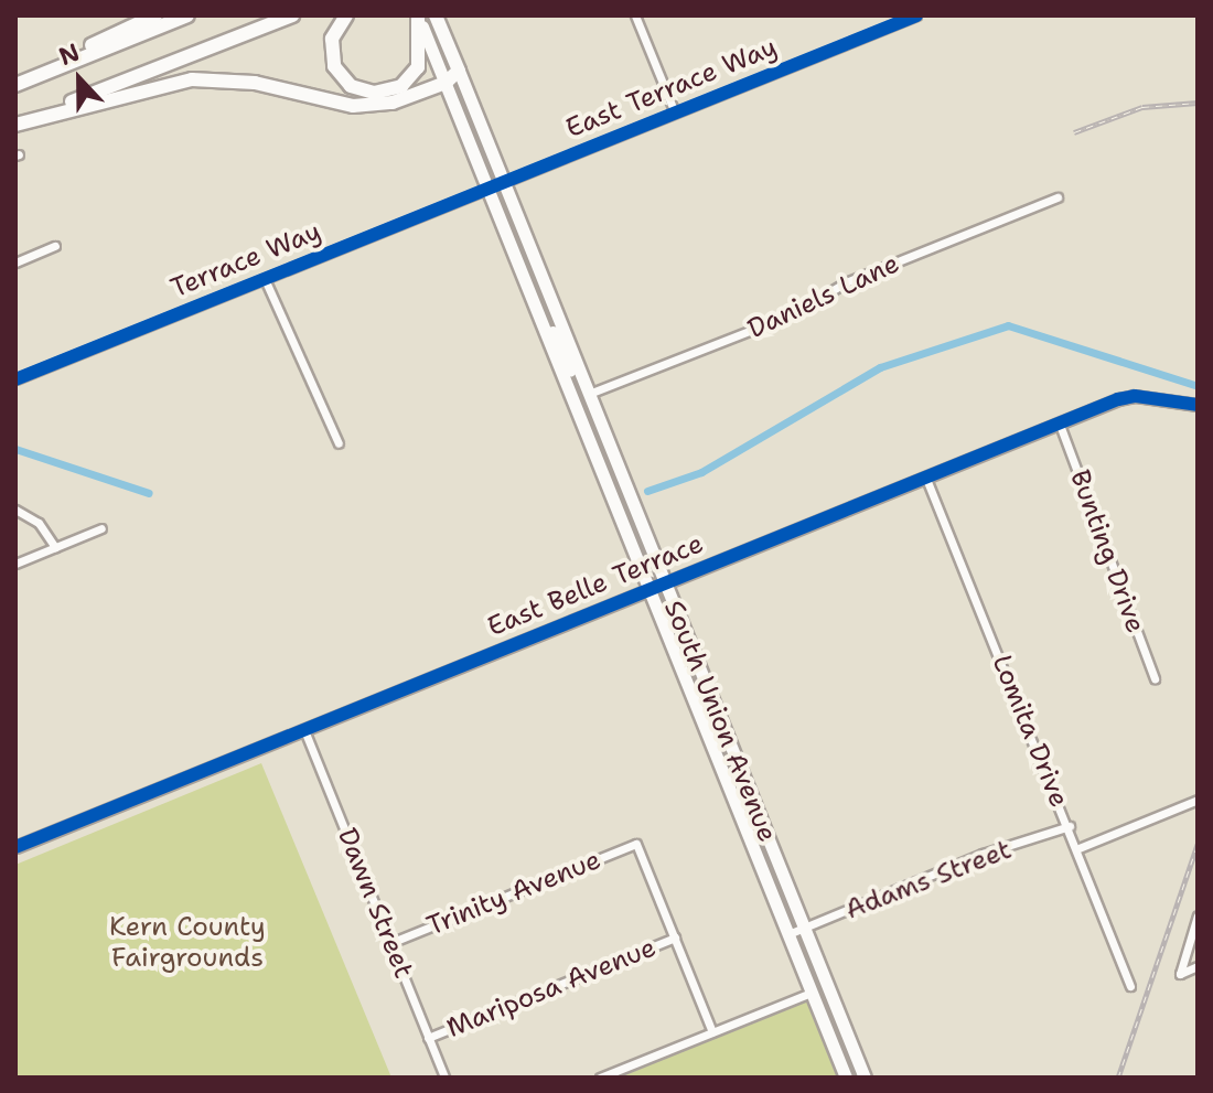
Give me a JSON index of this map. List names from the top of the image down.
{
  "streets": {
    "main road": ["South Union Avenue"],
    "street": [
      "East Terrace Way",
      "Terrace Way",
      "Daniels Lane",
      "Bunting Drive",
      "East Belle Terrace",
      "Lomita Drive",
      "Adams Street",
      "Trinity Avenue",
      "Dawn Street",
      "Mariposa Avenue"
    ]
  },
  "crossings": [
    ["East Terrace Way", "Terrace Way"],
    ["East Terrace Way", "South Union Avenue"],
    ["Terrace Way", "South Union Avenue"],
    ["Daniels Lane", "South Union Avenue"],
    ["Bunting Drive", "East Belle Terrace"],
    ["East Belle Terrace", "South Union Avenue"],
    ["East Belle Terrace", "Lomita Drive"],
    ["East Belle Terrace", "Dawn Street"],
    ["South Union Avenue", "Adams Street"],
    ["Lomita Drive", "Adams Street"],
    ["Trinity Avenue", "Dawn Street"],
    ["Trinity Avenue", "Mariposa Avenue"],
    ["Dawn Street", "Mariposa Avenue"]
  ],
  "parks": ["Kern County Fairgrounds"],
  "north": "top"
}
